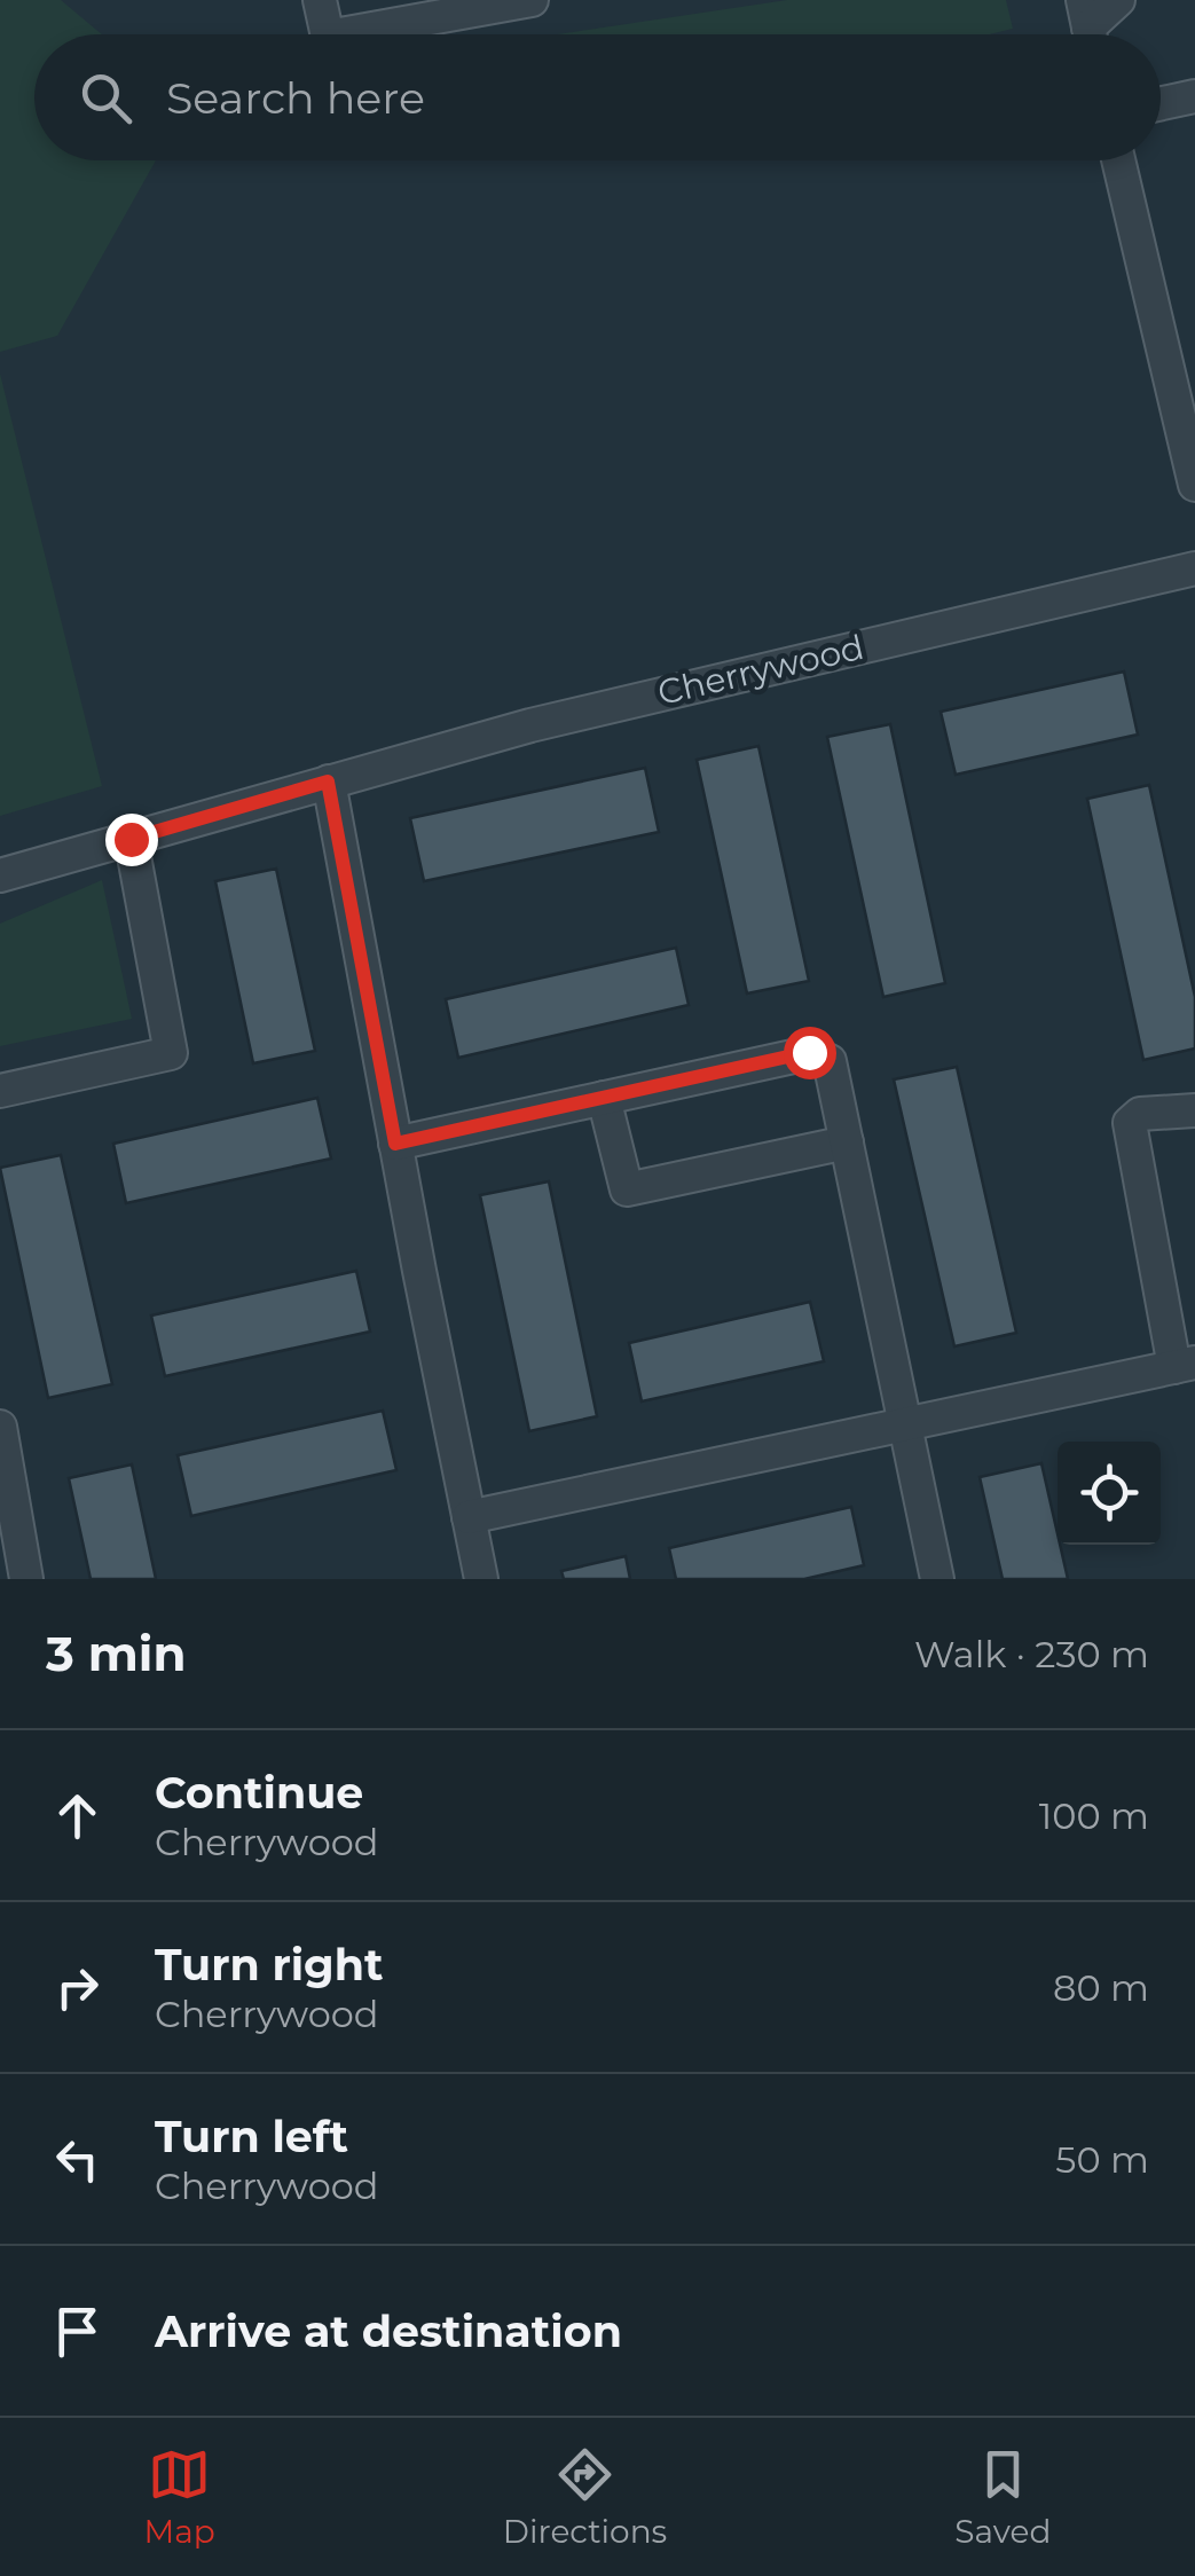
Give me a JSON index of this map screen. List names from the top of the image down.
{
  "streets": {
    "street": ["Cherrywood"]
  },
  "page": {
    "search": "Search here",
    "heading": ["3 min", "Walk · 230 m"],
    "list": [
      ["Continue", "Cherrywood", "100 m"],
      ["Turn right", "Cherrywood", "80 m"],
      ["Turn left", "Cherrywood", "50 m"],
      "Arrive at destination"
    ],
    "nav": ["Map", "Directions", "Saved"]
  }
}
